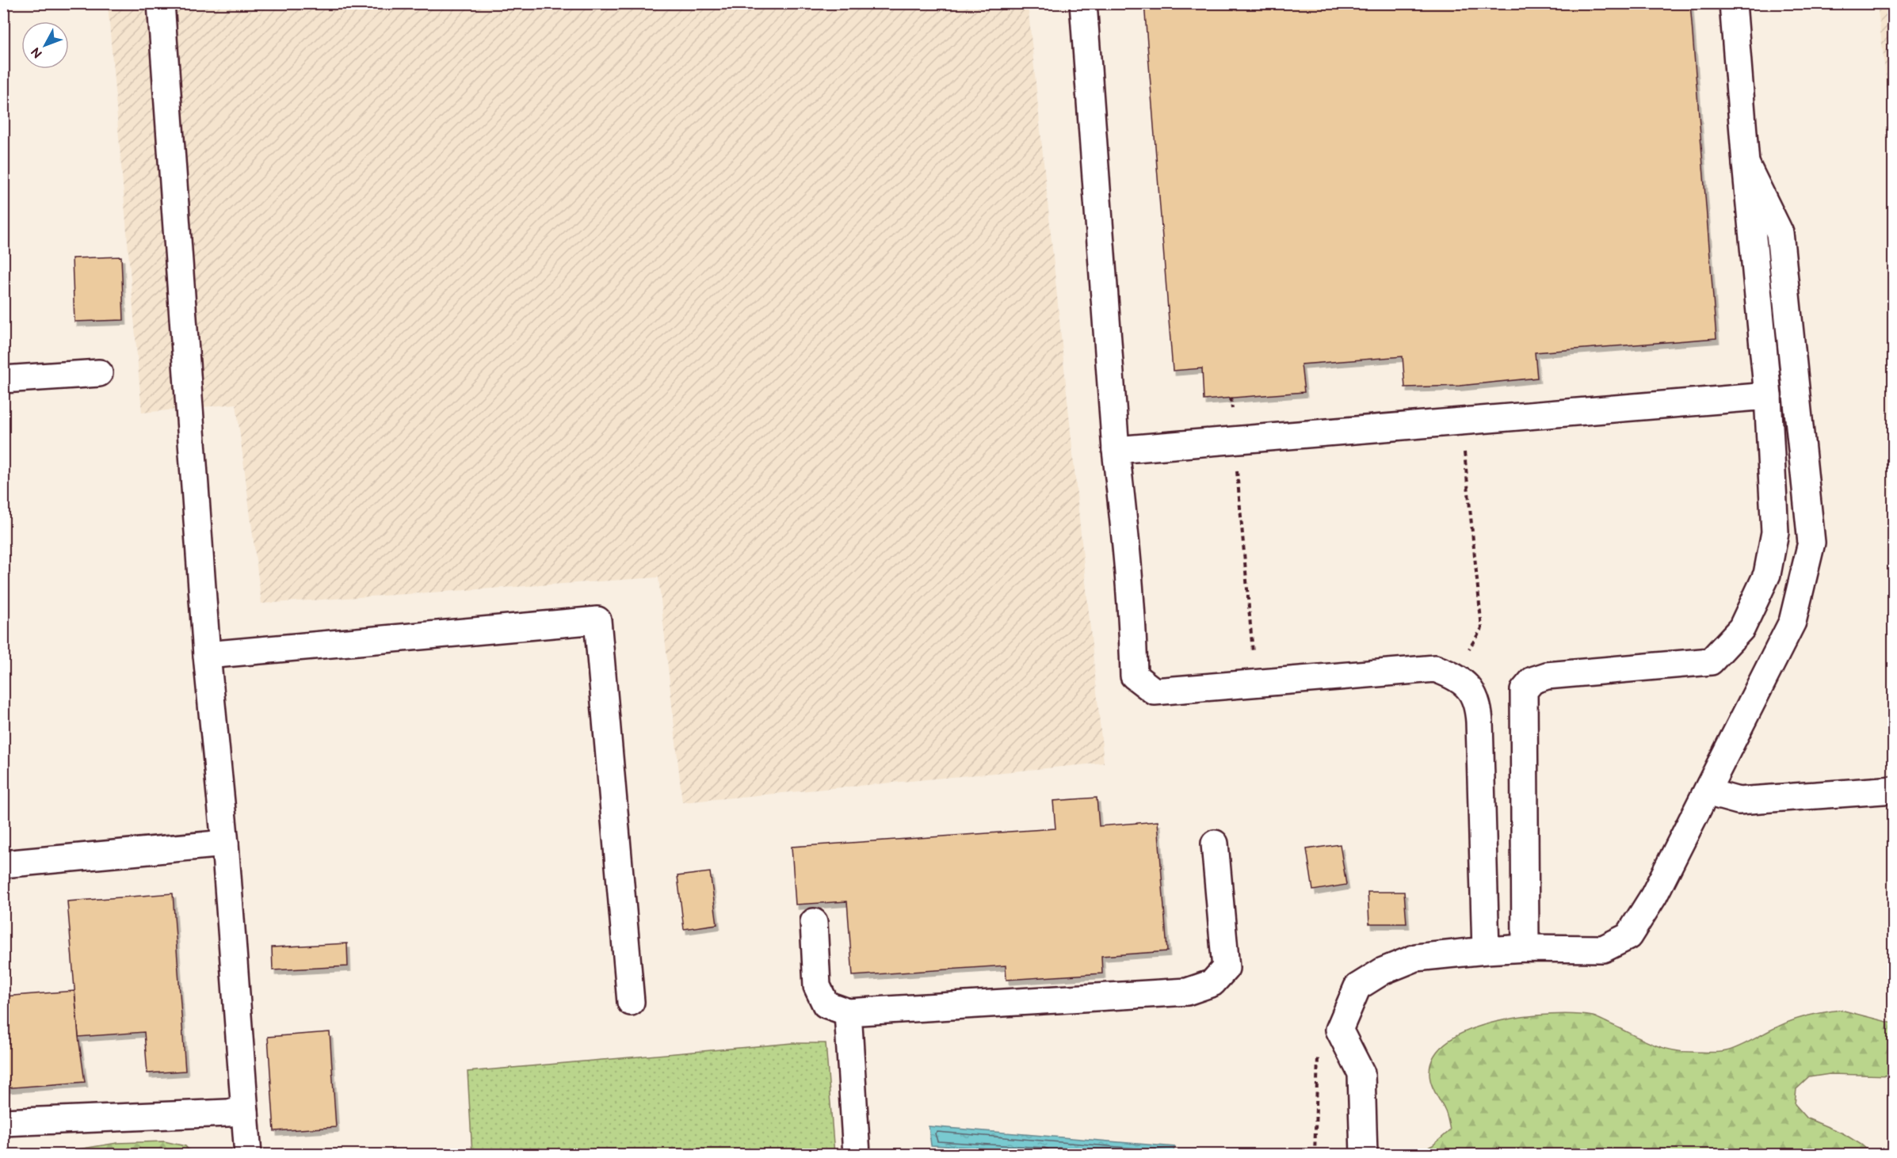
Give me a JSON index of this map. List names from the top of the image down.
{
  "north": "bottom left"
}
